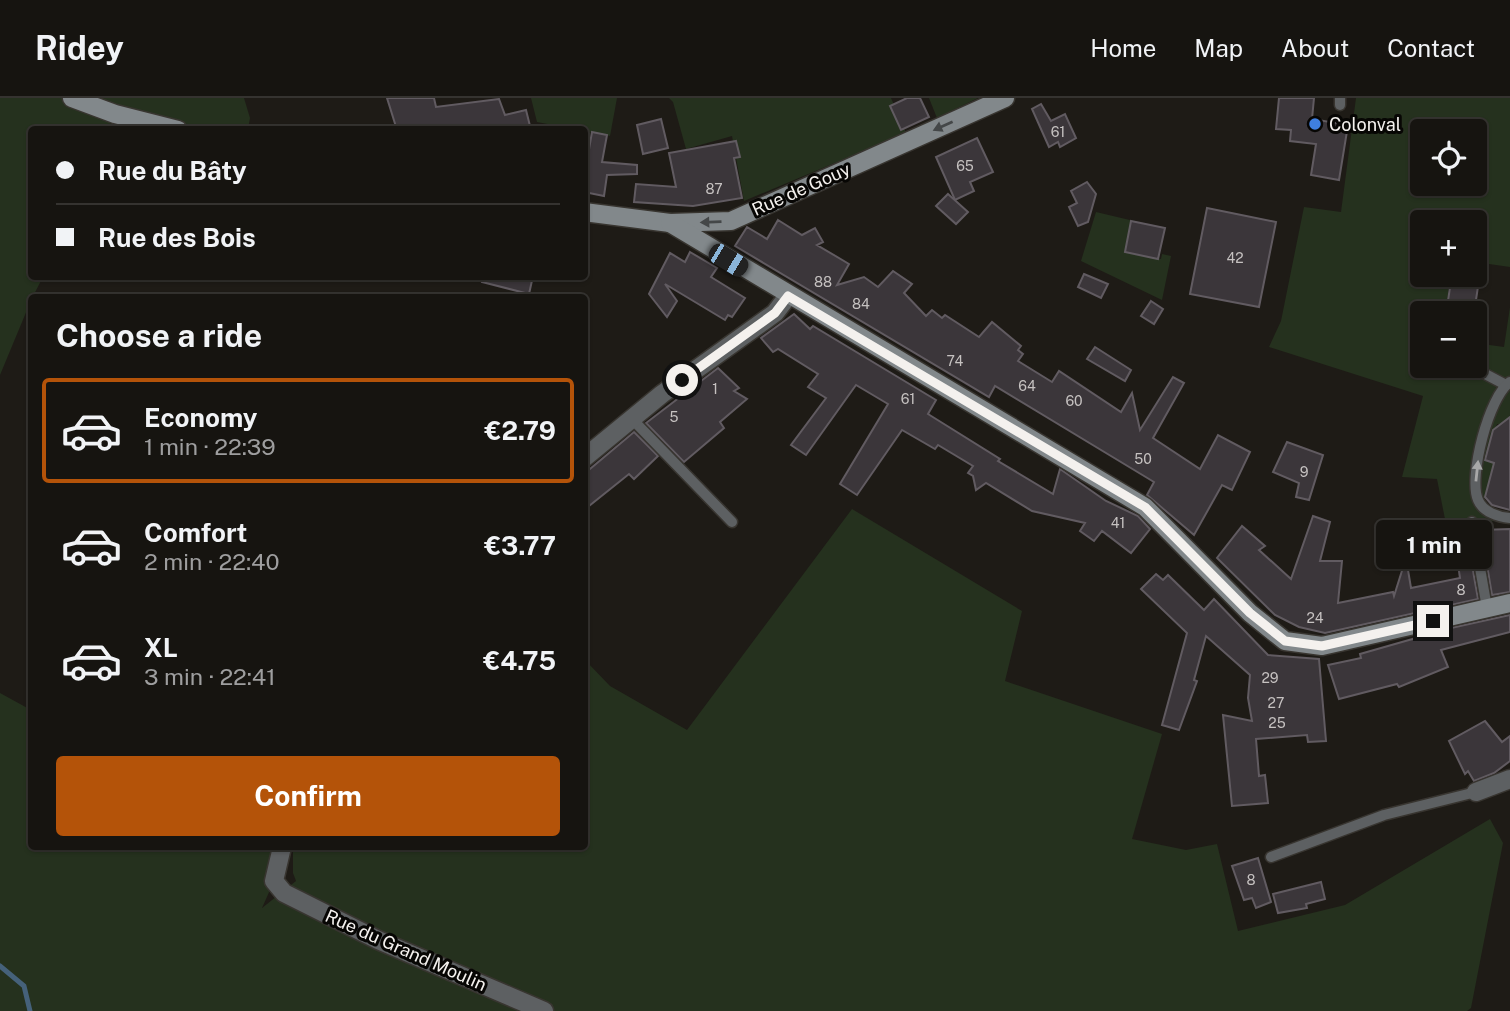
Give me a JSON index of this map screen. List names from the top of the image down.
{
  "streets": {
    "street": ["Rue de Gouy", "Rue du Grand Moulin"]
  },
  "places": ["Colonval"],
  "house_numbers": [
    "61",
    "65",
    "87",
    "42",
    "88",
    "84",
    "74",
    "64",
    "1",
    "61",
    "60",
    "5",
    "50",
    "9",
    "41",
    "8",
    "24",
    "29",
    "27",
    "25",
    "8"
  ],
  "page": {
    "header": "Ridey",
    "nav": [
      "Home",
      "Map",
      "About",
      "Contact"
    ],
    "map_buttons": ["+", "−"],
    "banner": ["Rue du Bâty", "Rue des Bois"],
    "heading": "Choose a ride",
    "list": [
      {
        "name": "Economy",
        "note": "1 min · 22:39",
        "value": "€2.79"
      },
      {
        "name": "Comfort",
        "note": "2 min · 22:40",
        "value": "€3.77"
      },
      {
        "name": "XL",
        "note": "3 min · 22:41",
        "value": "€4.75"
      }
    ],
    "bubble": "1 min",
    "buttons": "Confirm"
  }
}
